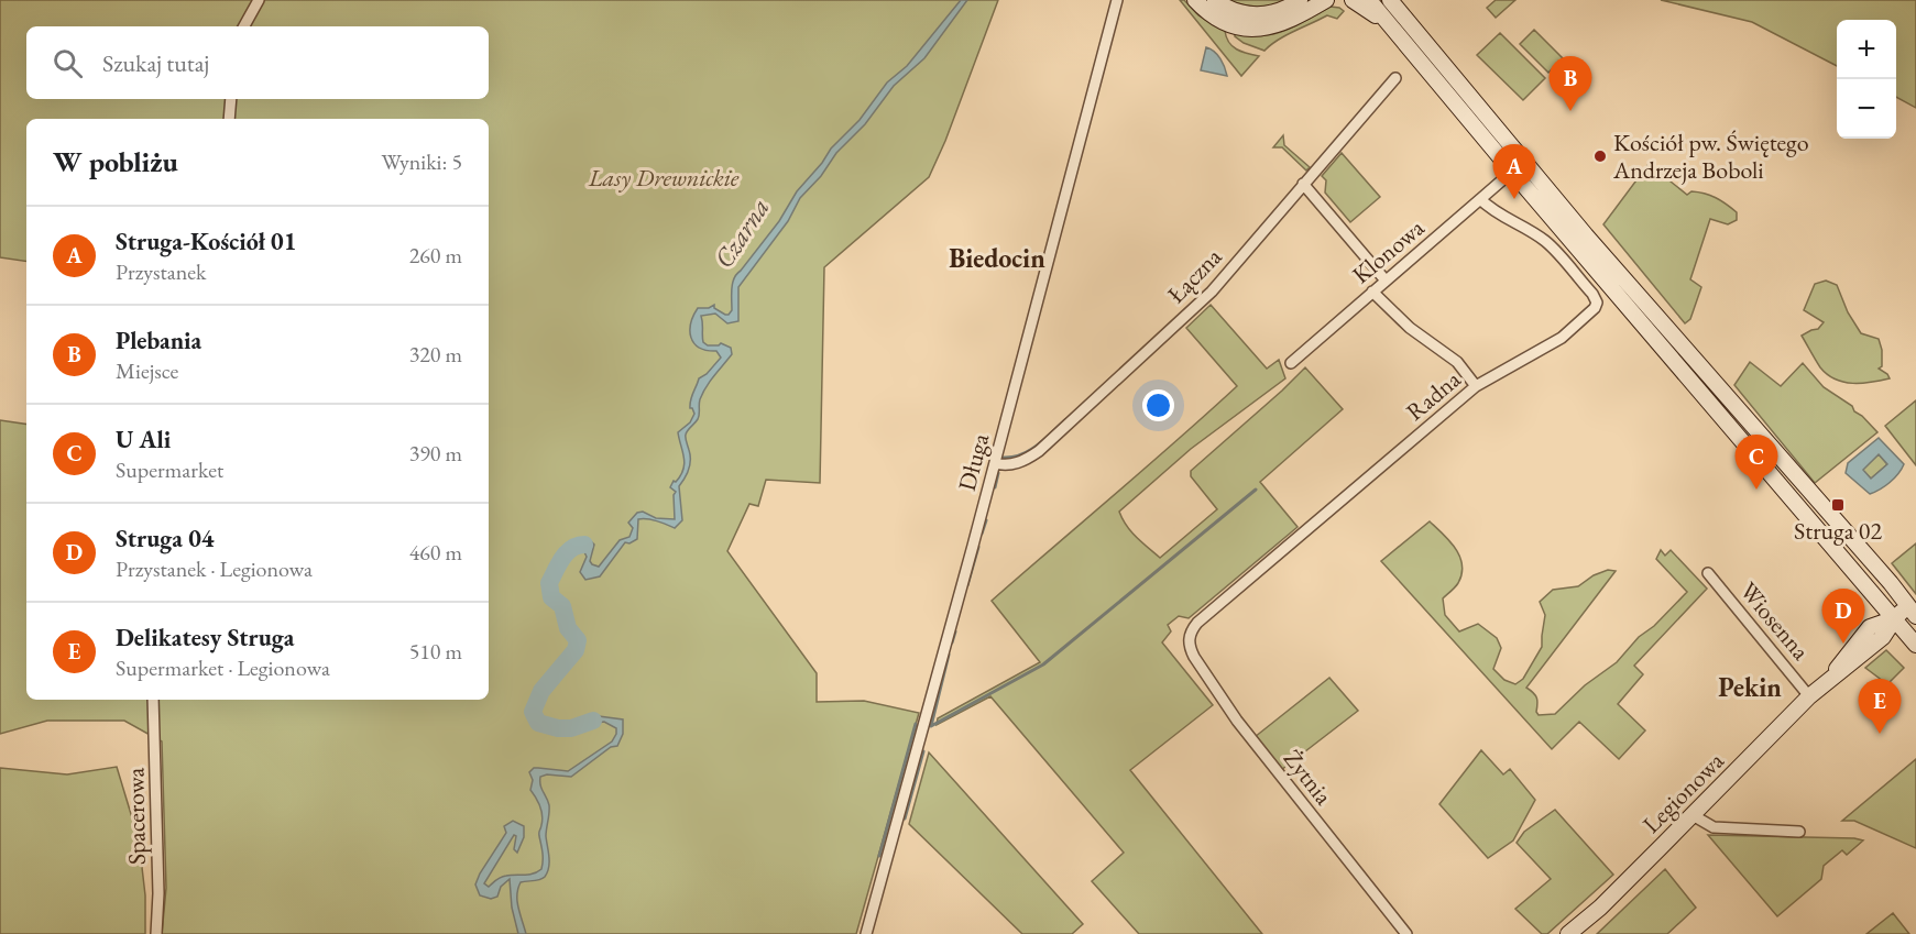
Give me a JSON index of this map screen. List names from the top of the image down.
{
  "streets": {
    "main road": ["Legionowa"],
    "street": [
      "Klonowa",
      "Łączna",
      "Radna",
      "Długa",
      "Wiosenna",
      "Żytnia",
      "Spacerowa"
    ]
  },
  "crossings": [
    ["Klonowa", "Radna"],
    ["Łączna", "Długa"],
    ["Radna", "Żytnia"],
    ["Wiosenna", "Legionowa"]
  ],
  "districts": ["Biedocin", "Pekin"],
  "water": ["Czarna"],
  "parks": ["Lasy Drewnickie"],
  "places": {
    "other": ["Kościół pw. Świętego Andrzeja Boboli"],
    "transit": ["Struga 02"]
  },
  "page": {
    "map_buttons": ["+", "−"],
    "search": "Szukaj tutaj",
    "pins": [
      "B",
      "A",
      "C",
      "D",
      "E"
    ],
    "heading": ["W pobliżu", "Wyniki: 5"],
    "list": [
      {
        "mark": "A",
        "name": "Struga-Kościół 01",
        "note": "Przystanek",
        "value": "260 m"
      },
      {
        "mark": "B",
        "name": "Plebania",
        "note": "Miejsce",
        "value": "320 m"
      },
      {
        "mark": "C",
        "name": "U Ali",
        "note": "Supermarket",
        "value": "390 m"
      },
      {
        "mark": "D",
        "name": "Struga 04",
        "note": "Przystanek · Legionowa",
        "value": "460 m"
      },
      {
        "mark": "E",
        "name": "Delikatesy Struga",
        "note": "Supermarket · Legionowa",
        "value": "510 m"
      }
    ]
  }
}
